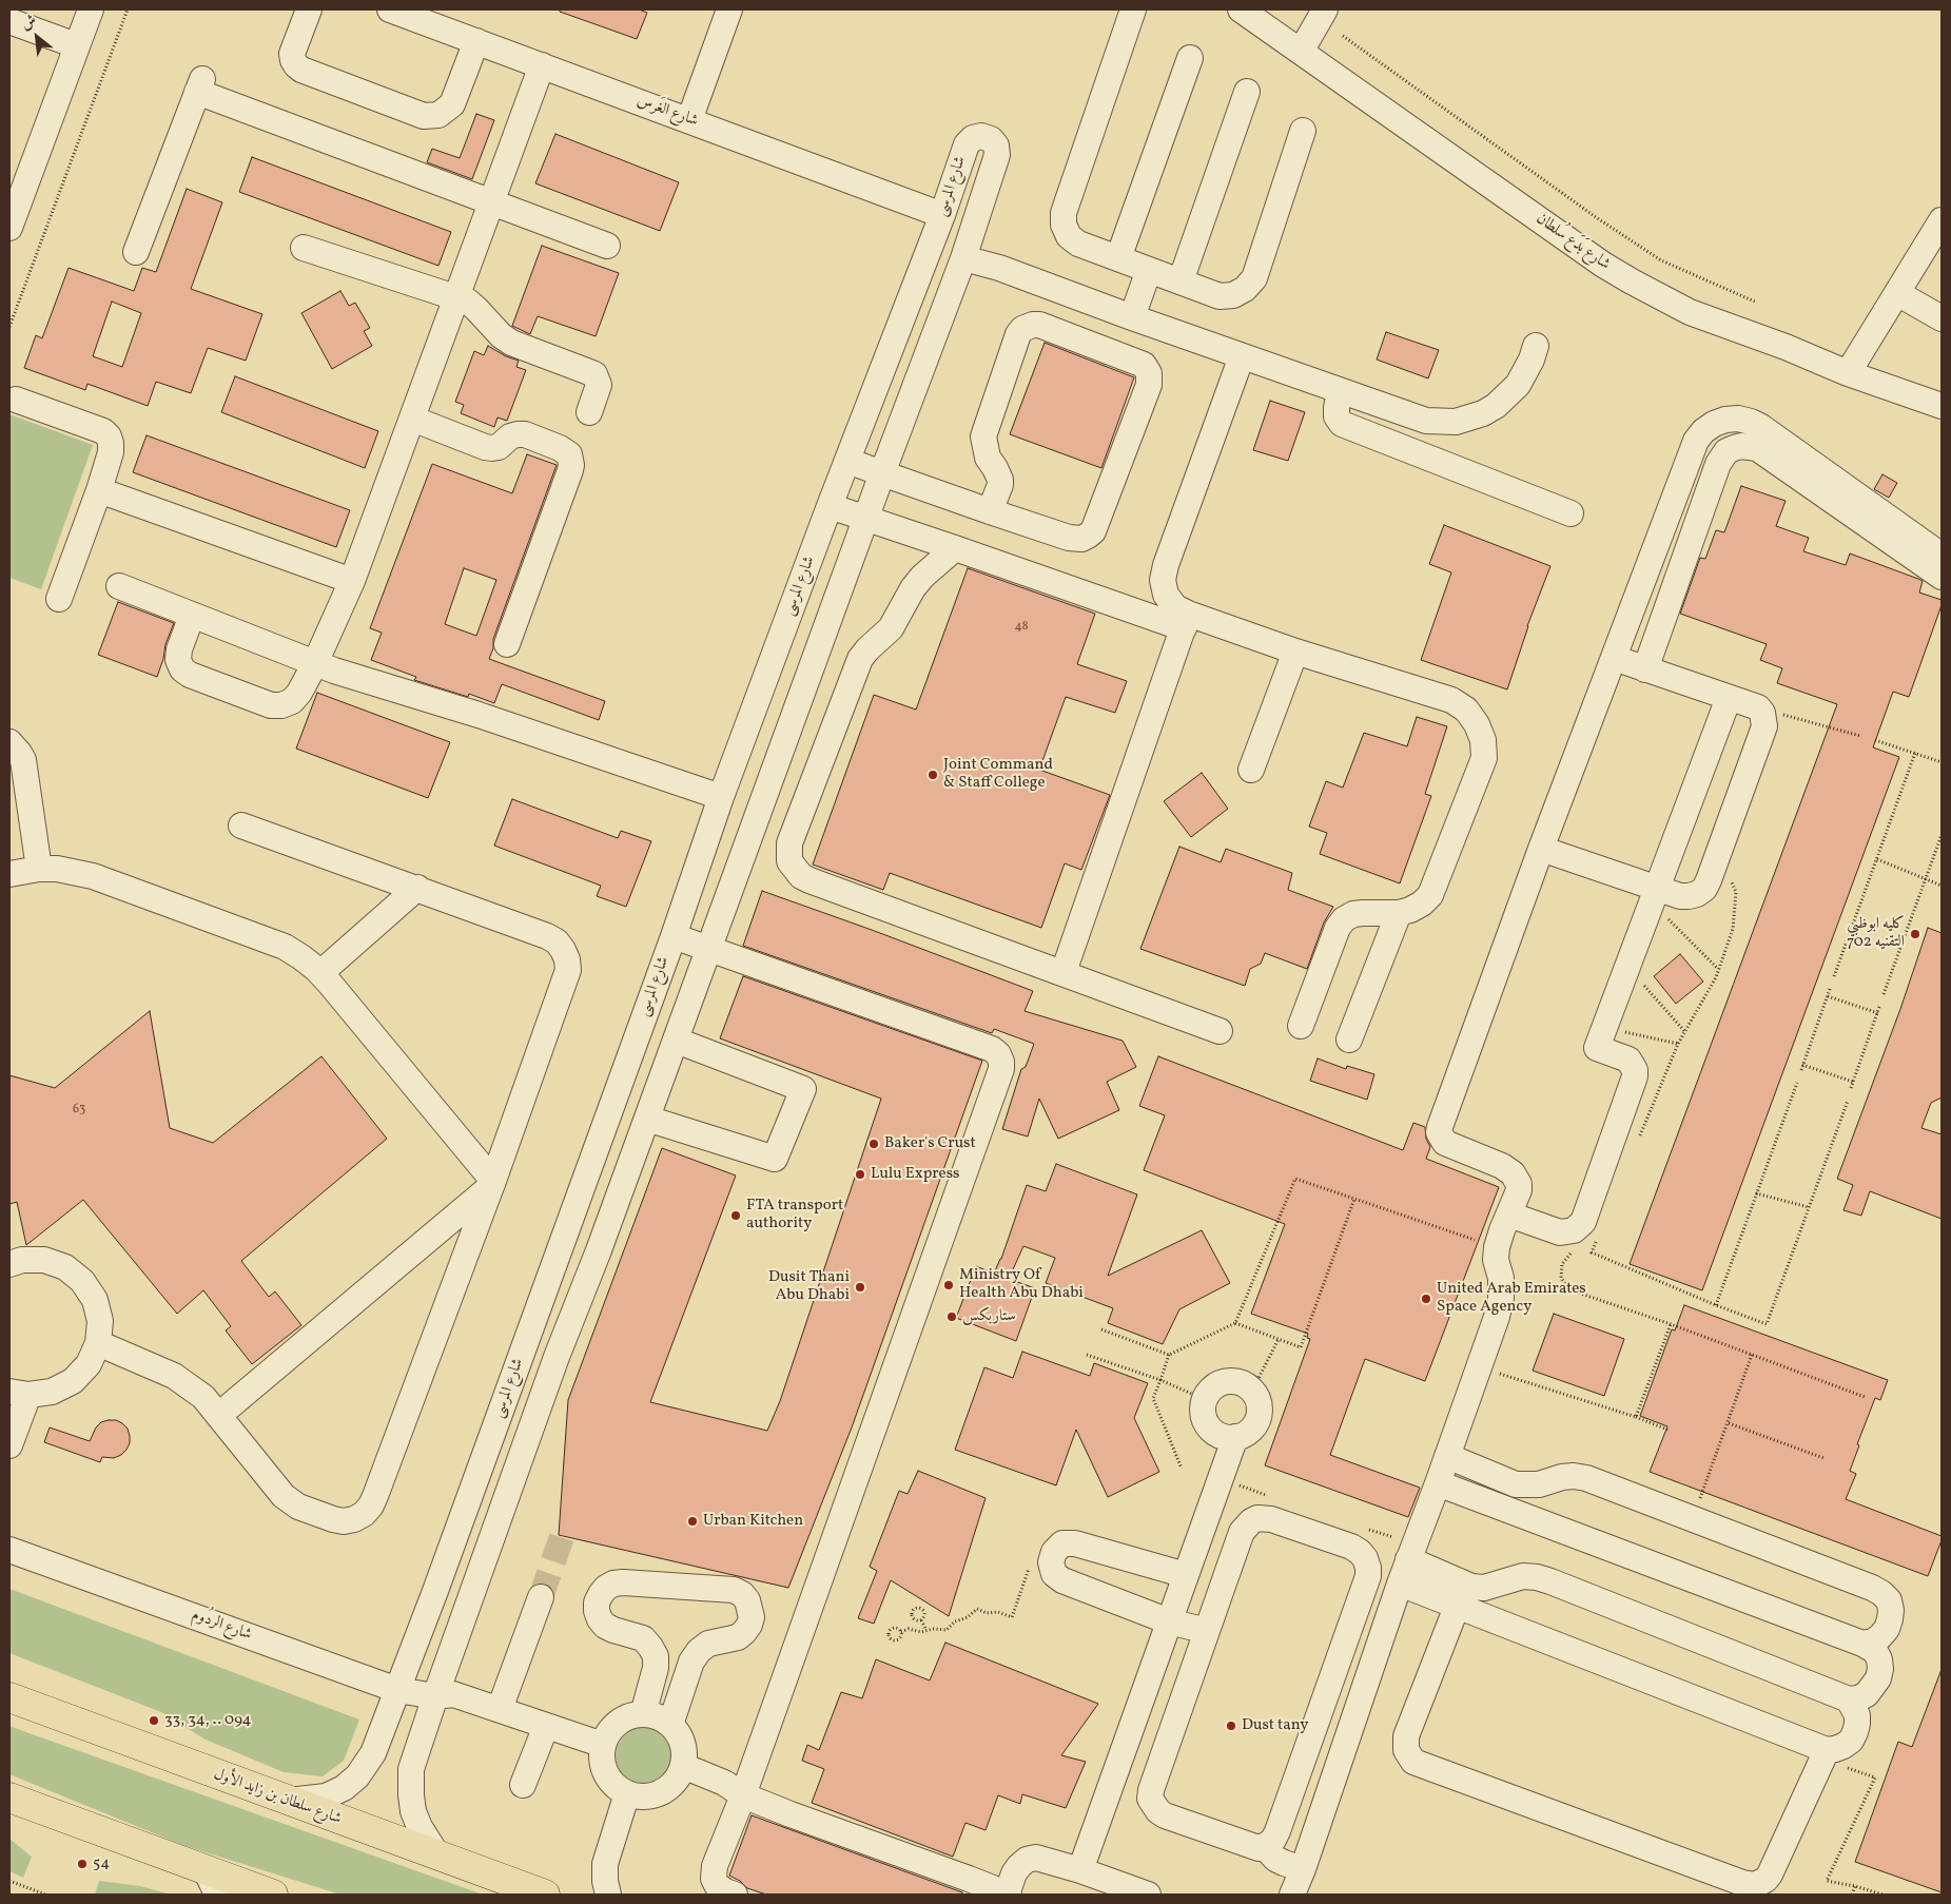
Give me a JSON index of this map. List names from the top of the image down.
{
  "streets": {
    "main road": ["شارع سلطان بن زايد الأول"],
    "street": [
      "شارع الغَرس",
      "شارع المرسى",
      "شارع بَدَع سُلطان",
      "شارع الردُوم"
    ]
  },
  "crossings": [
    ["شارع الغَرس", "شارع المرسى"],
    ["شارع المرسى", "شارع الردُوم"],
    ["شارع المرسى", "شارع سلطان بن زايد الأول"]
  ],
  "places": [
    "Joint Command & Staff College",
    "كليه ابوظبي التقنيه 702",
    "Baker's Crust",
    "Lulu Express",
    "FTA transport authority",
    "Ministry Of Health Abu Dhabi",
    "Dusit Thani Abu Dhabi",
    "United Arab Emirates Space Agency",
    "ستاربكس",
    "Urban Kitchen",
    "33, 34, .. 094",
    "Dust tany",
    "54"
  ],
  "house_numbers": ["48", "63"],
  "north": "top left"
}
